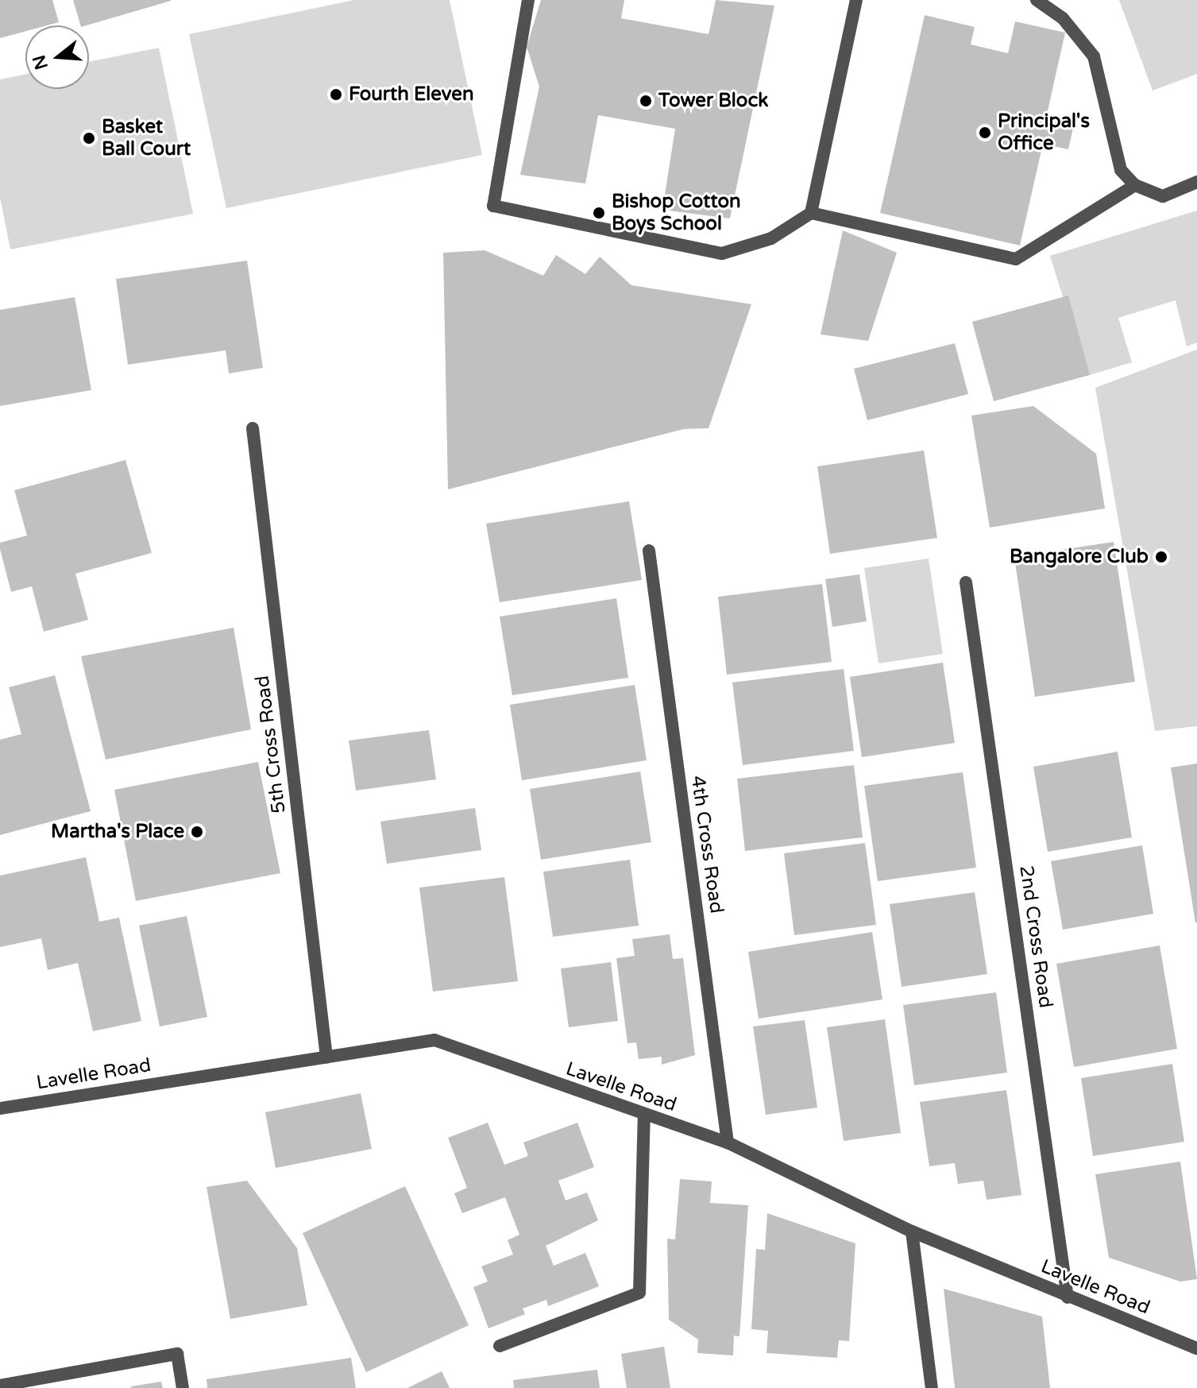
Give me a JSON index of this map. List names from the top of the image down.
{
  "streets": {
    "street": [
      "5th Cross Road",
      "4th Cross Road",
      "2nd Cross Road",
      "Lavelle Road"
    ]
  },
  "crossings": [
    ["5th Cross Road", "Lavelle Road"],
    ["4th Cross Road", "Lavelle Road"],
    ["2nd Cross Road", "Lavelle Road"]
  ],
  "places": [
    "Fourth Eleven",
    "Tower Block",
    "Principal's Office",
    "Basket Ball Court",
    "Bishop Cotton Boys School",
    "Bangalore Club",
    "Martha's Place"
  ],
  "north": "left"
}
